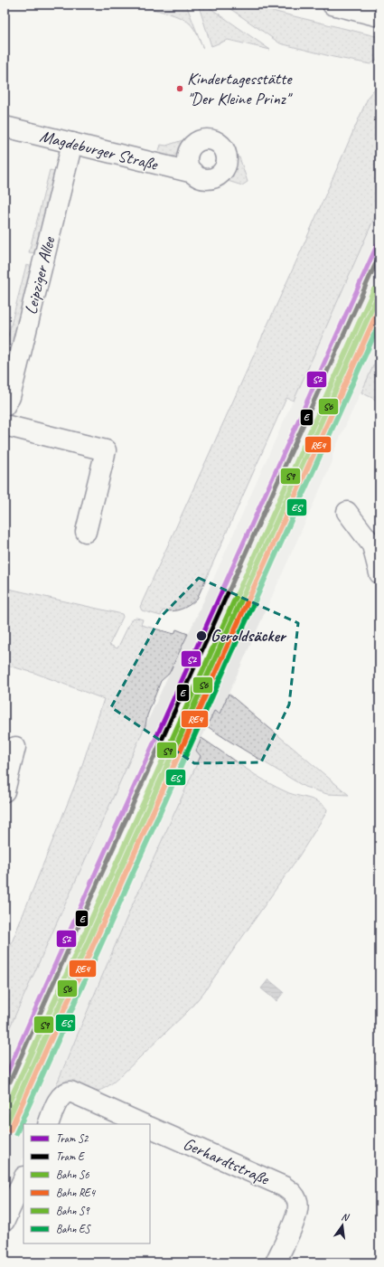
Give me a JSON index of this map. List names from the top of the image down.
{
  "streets": {
    "street": ["Magdeburger Straße", "Leipziger Allee", "Gerhardtstraße"]
  },
  "crossings": [
    ["Magdeburger Straße", "Leipziger Allee"]
  ],
  "places": ["Kindertagesstätte \"Der Kleine Prinz\"", "Geroldsäcker"],
  "lines": [
    "tram line S2",
    "tram line E",
    "rail line S9",
    "rail line S6",
    "rail line RE4",
    "rail line ES"
  ],
  "legend": [
    "Tram S2",
    "Tram E",
    "Bahn S6",
    "Bahn RE4",
    "Bahn S9",
    "Bahn ES"
  ],
  "north": "top"
}
